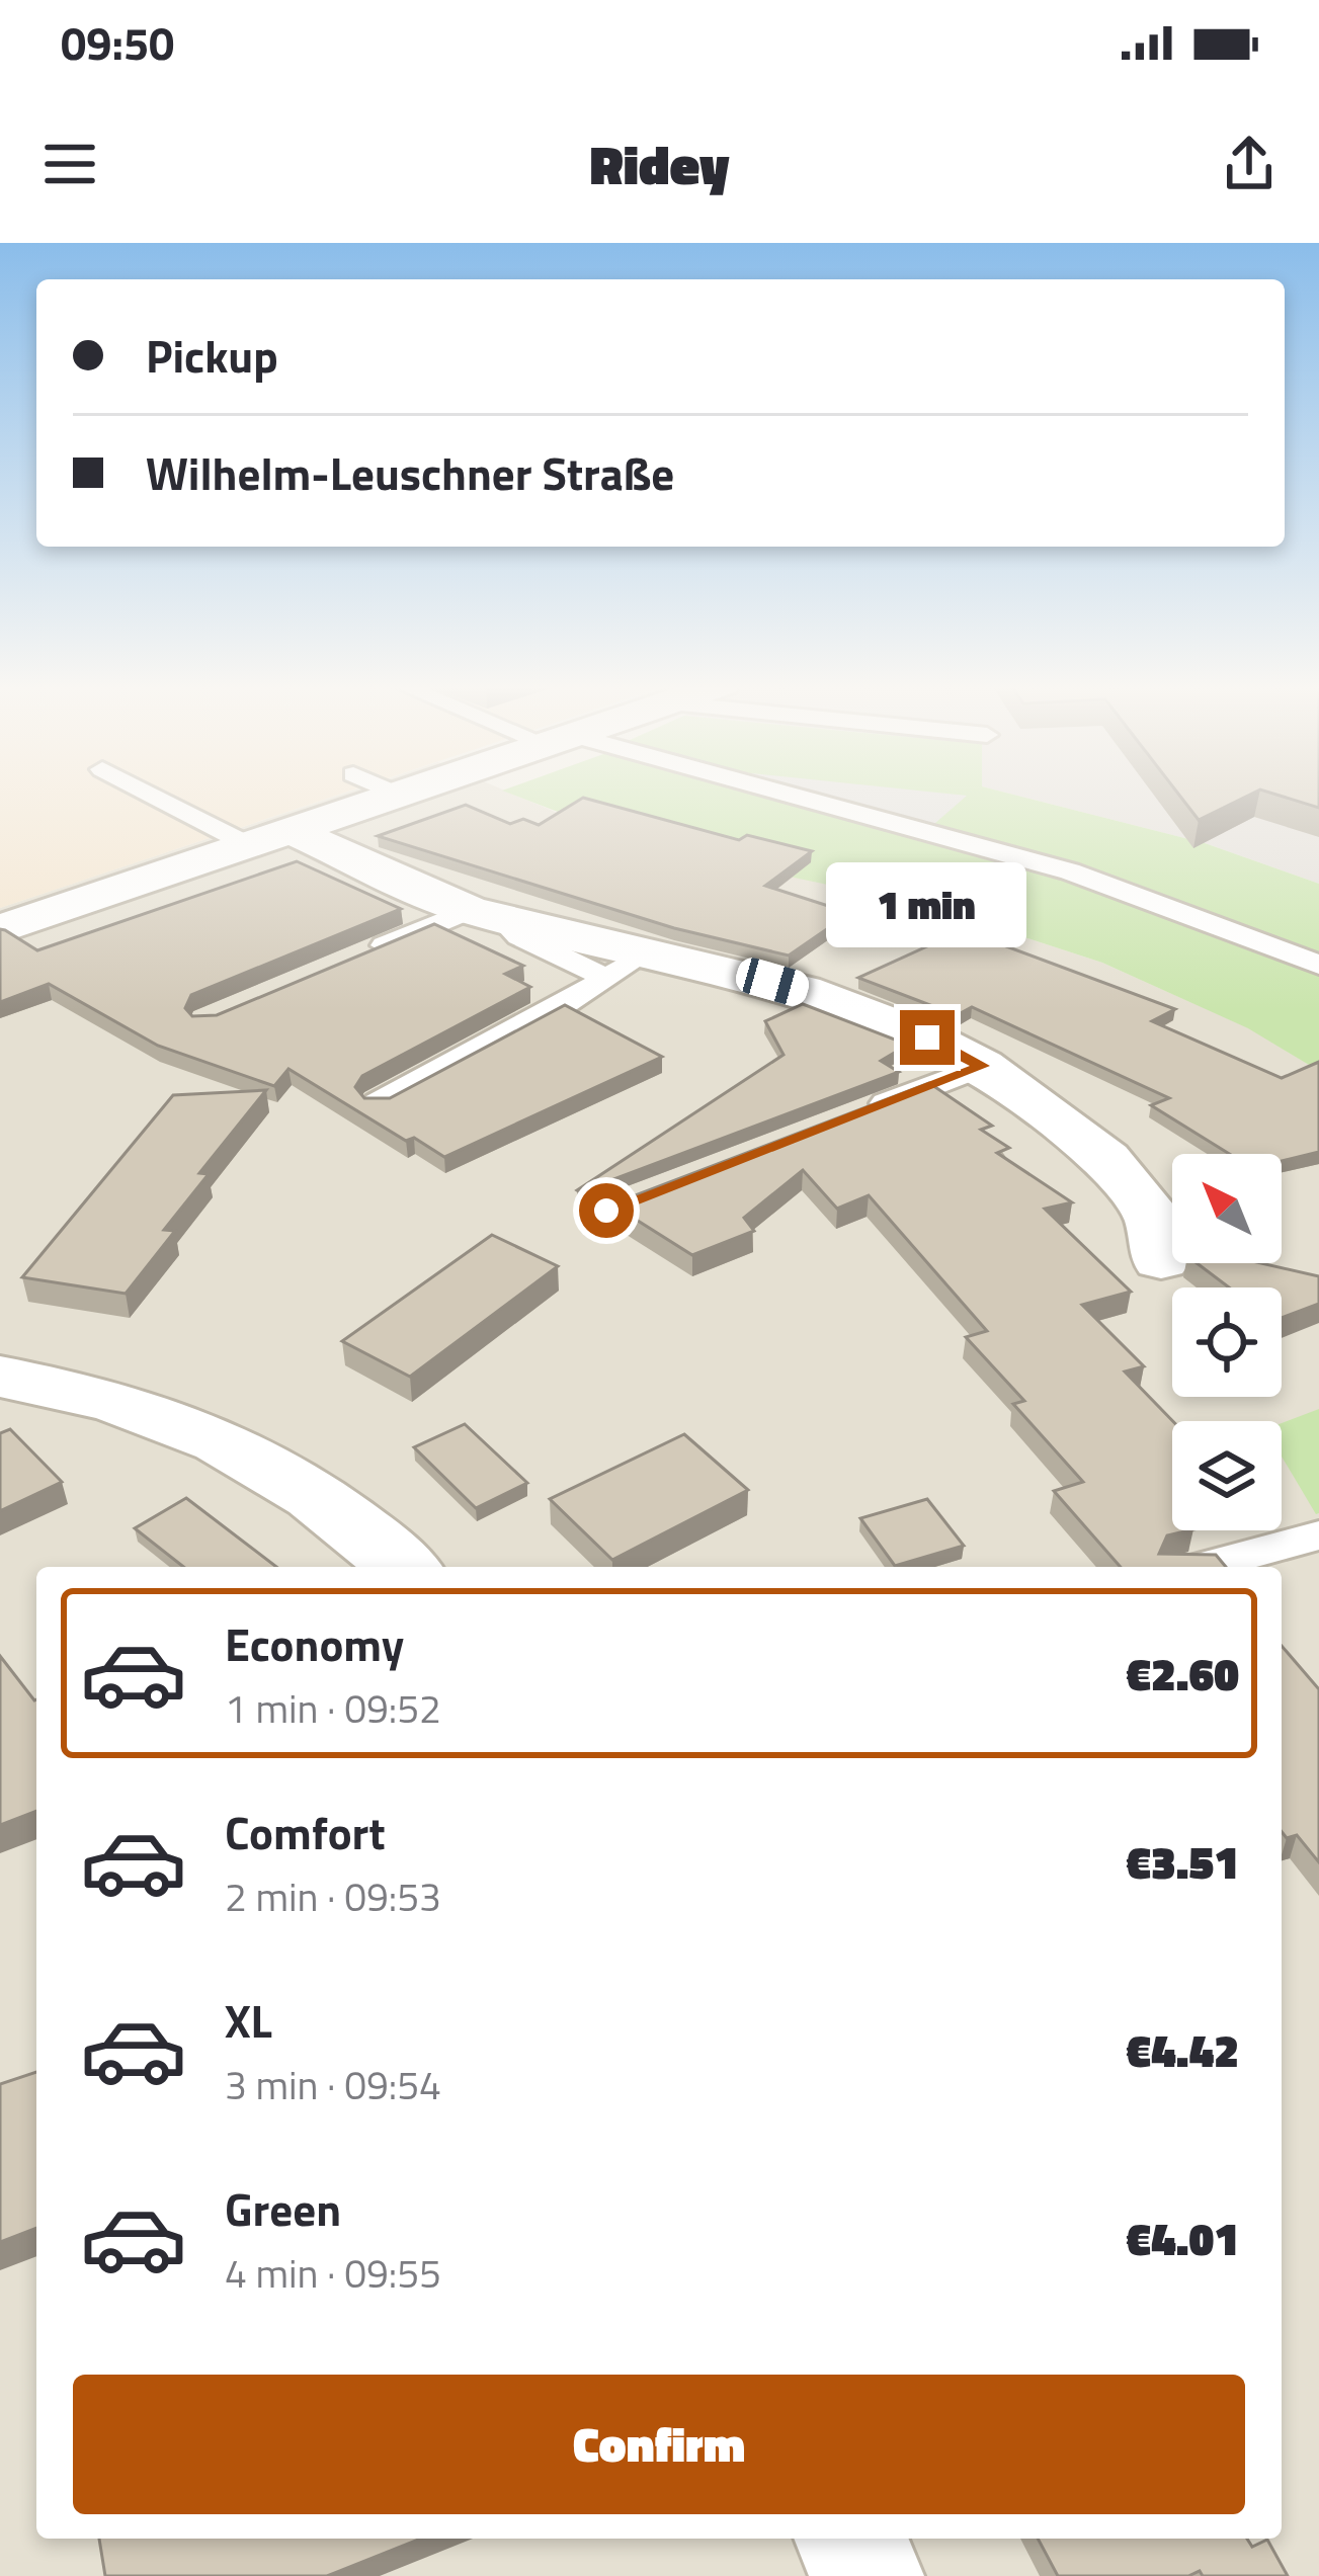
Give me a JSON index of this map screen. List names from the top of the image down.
{
  "north": "top left",
  "page": {
    "status": "09:50",
    "header": "Ridey",
    "banner": ["Pickup", "Wilhelm-Leuschner Straße"],
    "bubble": "1 min",
    "list": [
      {
        "name": "Economy",
        "note": "1 min · 09:52",
        "value": "€2.60"
      },
      {
        "name": "Comfort",
        "note": "2 min · 09:53",
        "value": "€3.51"
      },
      {
        "name": "XL",
        "note": "3 min · 09:54",
        "value": "€4.42"
      },
      {
        "name": "Green",
        "note": "4 min · 09:55",
        "value": "€4.01"
      }
    ],
    "buttons": "Confirm"
  }
}
